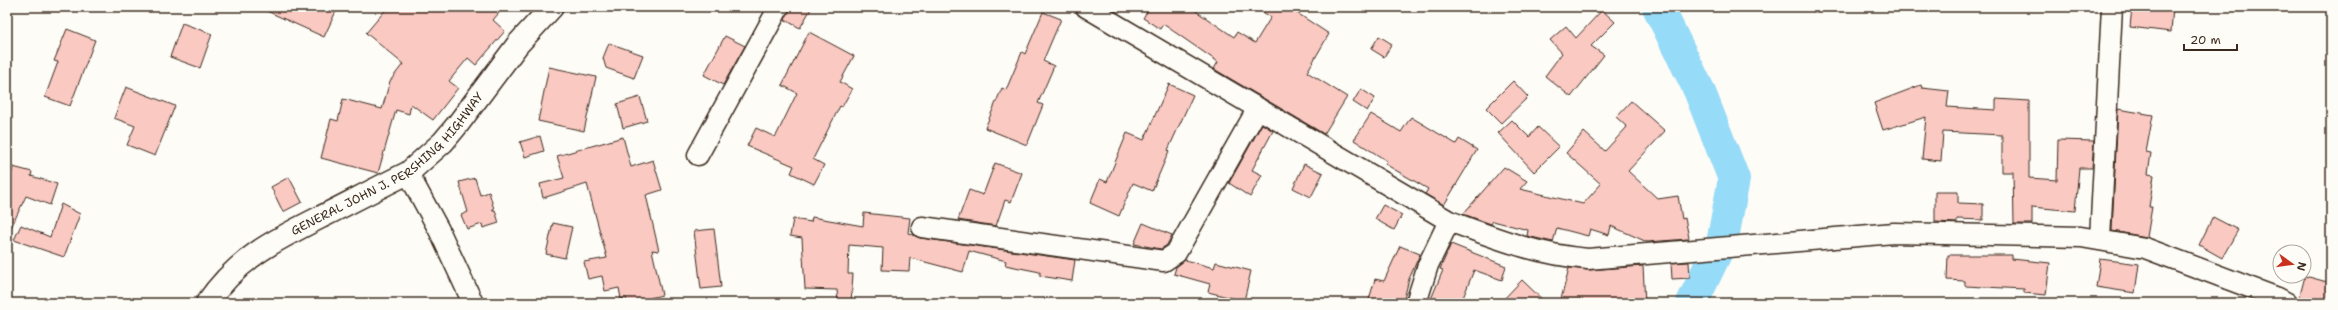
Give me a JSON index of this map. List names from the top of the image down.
{
  "streets": {
    "main road": ["GENERAL JOHN J. PERSHING HIGHWAY"]
  },
  "scale_bar": "20 m",
  "north": "right"
}
